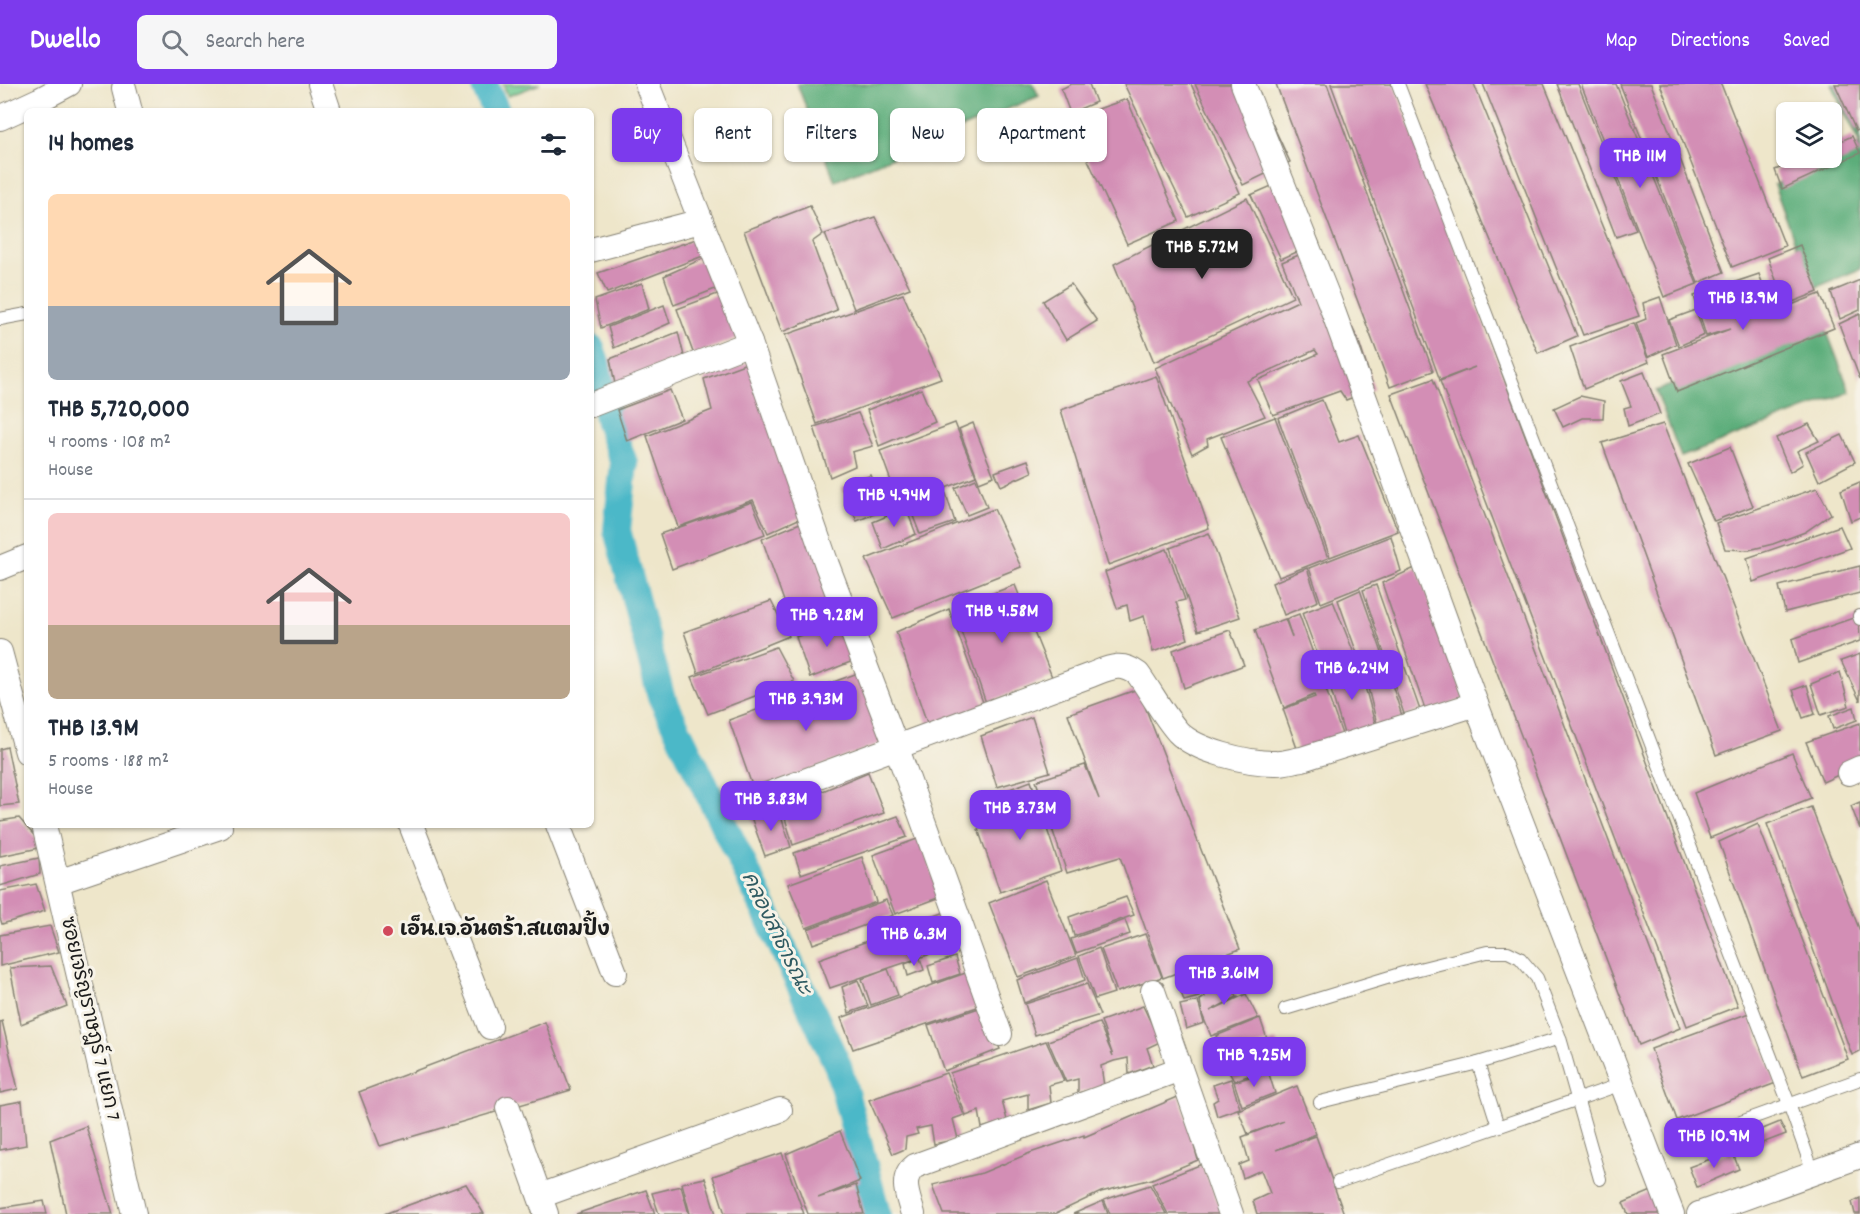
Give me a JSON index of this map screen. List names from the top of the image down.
{
  "streets": {
    "street": ["ซอยเจริญราษฎร์ 7 แยก 7"]
  },
  "water": ["คลองสาธารณะ"],
  "places": ["เอ็น.เจ.อันตร้า.สแตมปิ้ง"],
  "page": {
    "header": "Dwello",
    "search": "Search here",
    "nav": ["Map", "Directions", "Saved"],
    "chip": [
      "Buy",
      "Rent",
      "Filters",
      "New",
      "Apartment"
    ],
    "heading": "14 homes",
    "price": [
      "THB 11M",
      "THB 5.72M",
      "THB 13.9M",
      "THB 4.94M",
      "THB 4.58M",
      "THB 9.28M",
      "THB 6.24M",
      "THB 3.93M",
      "THB 3.83M",
      "THB 3.73M",
      "THB 6.3M",
      "THB 3.61M",
      "THB 9.25M",
      "THB 10.9M"
    ],
    "list": [
      {
        "name": "THB 5,720,000",
        "note": "4 rooms · 108 m² · House"
      },
      {
        "name": "THB 13.9M",
        "note": "5 rooms · 188 m² · House"
      }
    ]
  }
}
